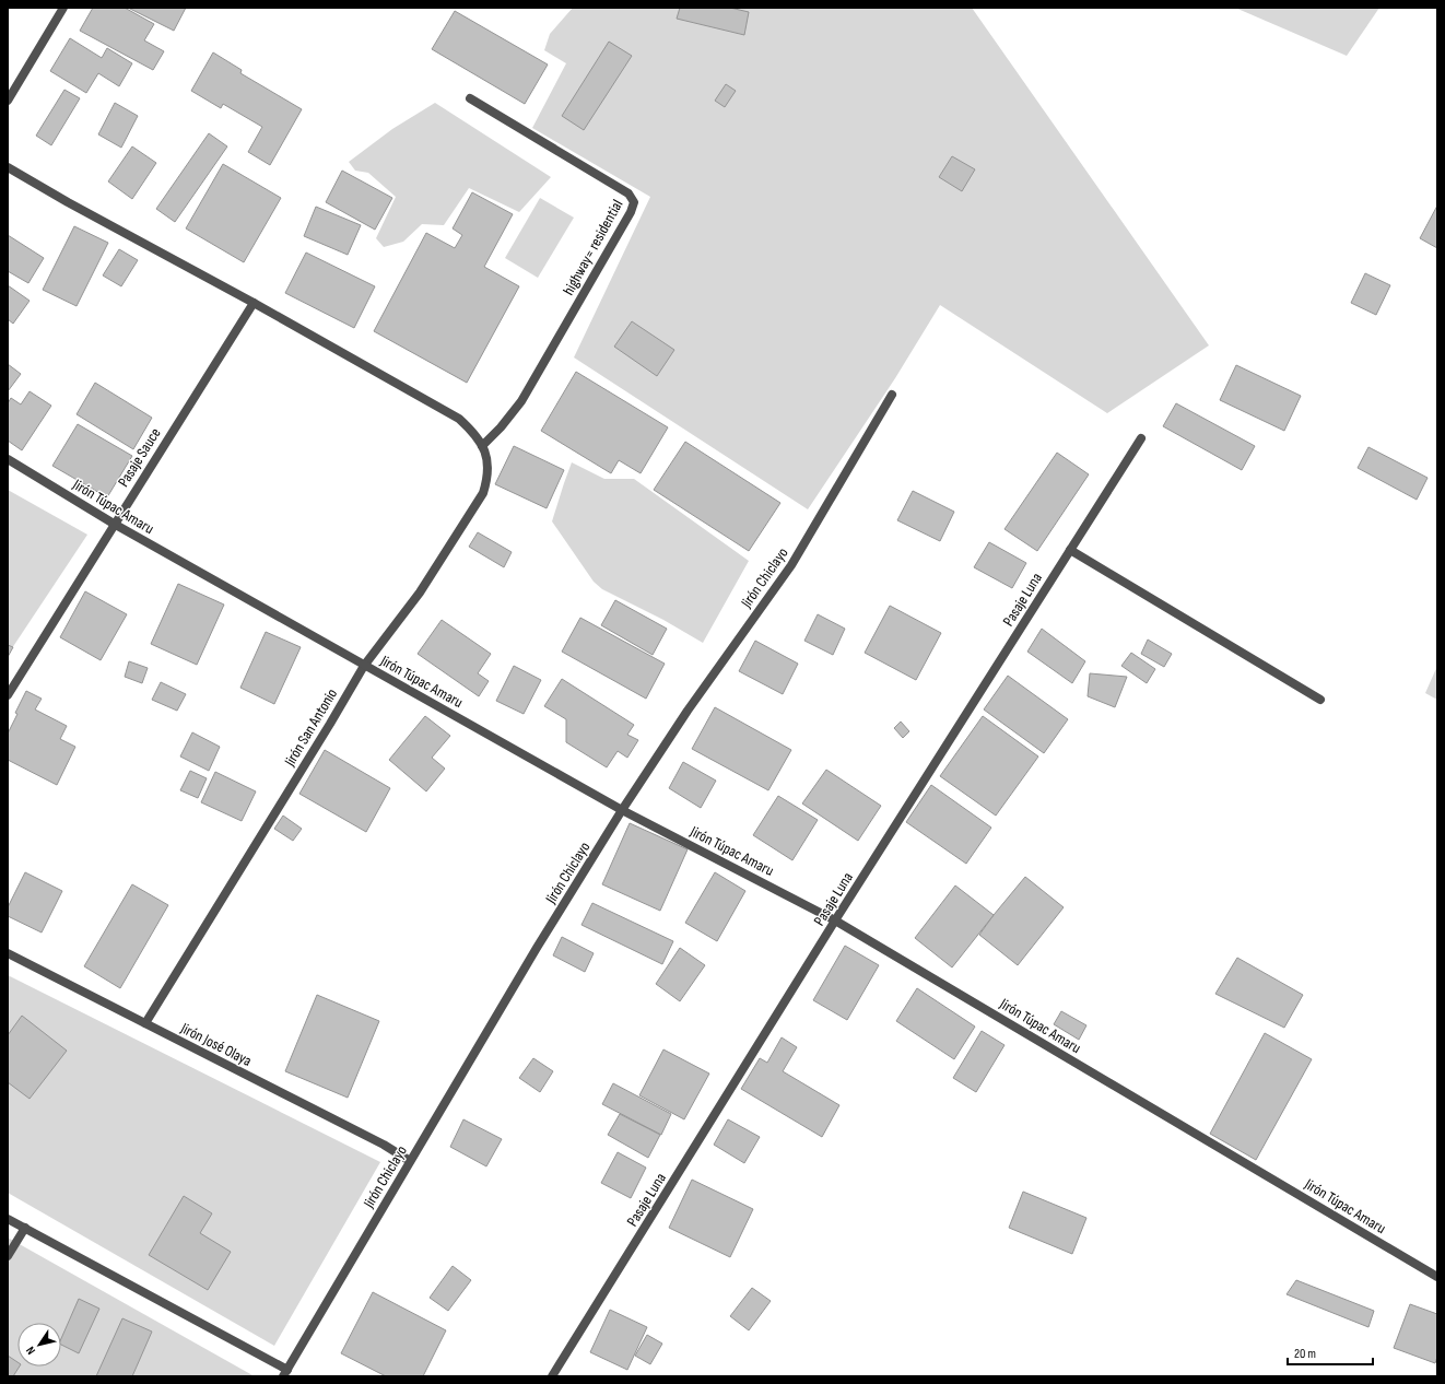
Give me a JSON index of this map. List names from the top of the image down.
{
  "streets": {
    "street": [
      "highway= residential",
      "Pasaje Sauce",
      "Jirón Túpac Amaru",
      "Jirón Chiclayo",
      "Pasaje Luna",
      "Jirón San Antonio",
      "Jirón José Olaya"
    ]
  },
  "crossings": [
    ["highway= residential", "Jirón San Antonio"],
    ["Pasaje Sauce", "Jirón Túpac Amaru"],
    ["Jirón Túpac Amaru", "Jirón Chiclayo"],
    ["Jirón Túpac Amaru", "Pasaje Luna"],
    ["Jirón Túpac Amaru", "Jirón San Antonio"],
    ["Jirón Chiclayo", "Jirón José Olaya"],
    ["Jirón San Antonio", "Jirón José Olaya"]
  ],
  "scale_bar": "20 m",
  "north": "bottom left"
}
